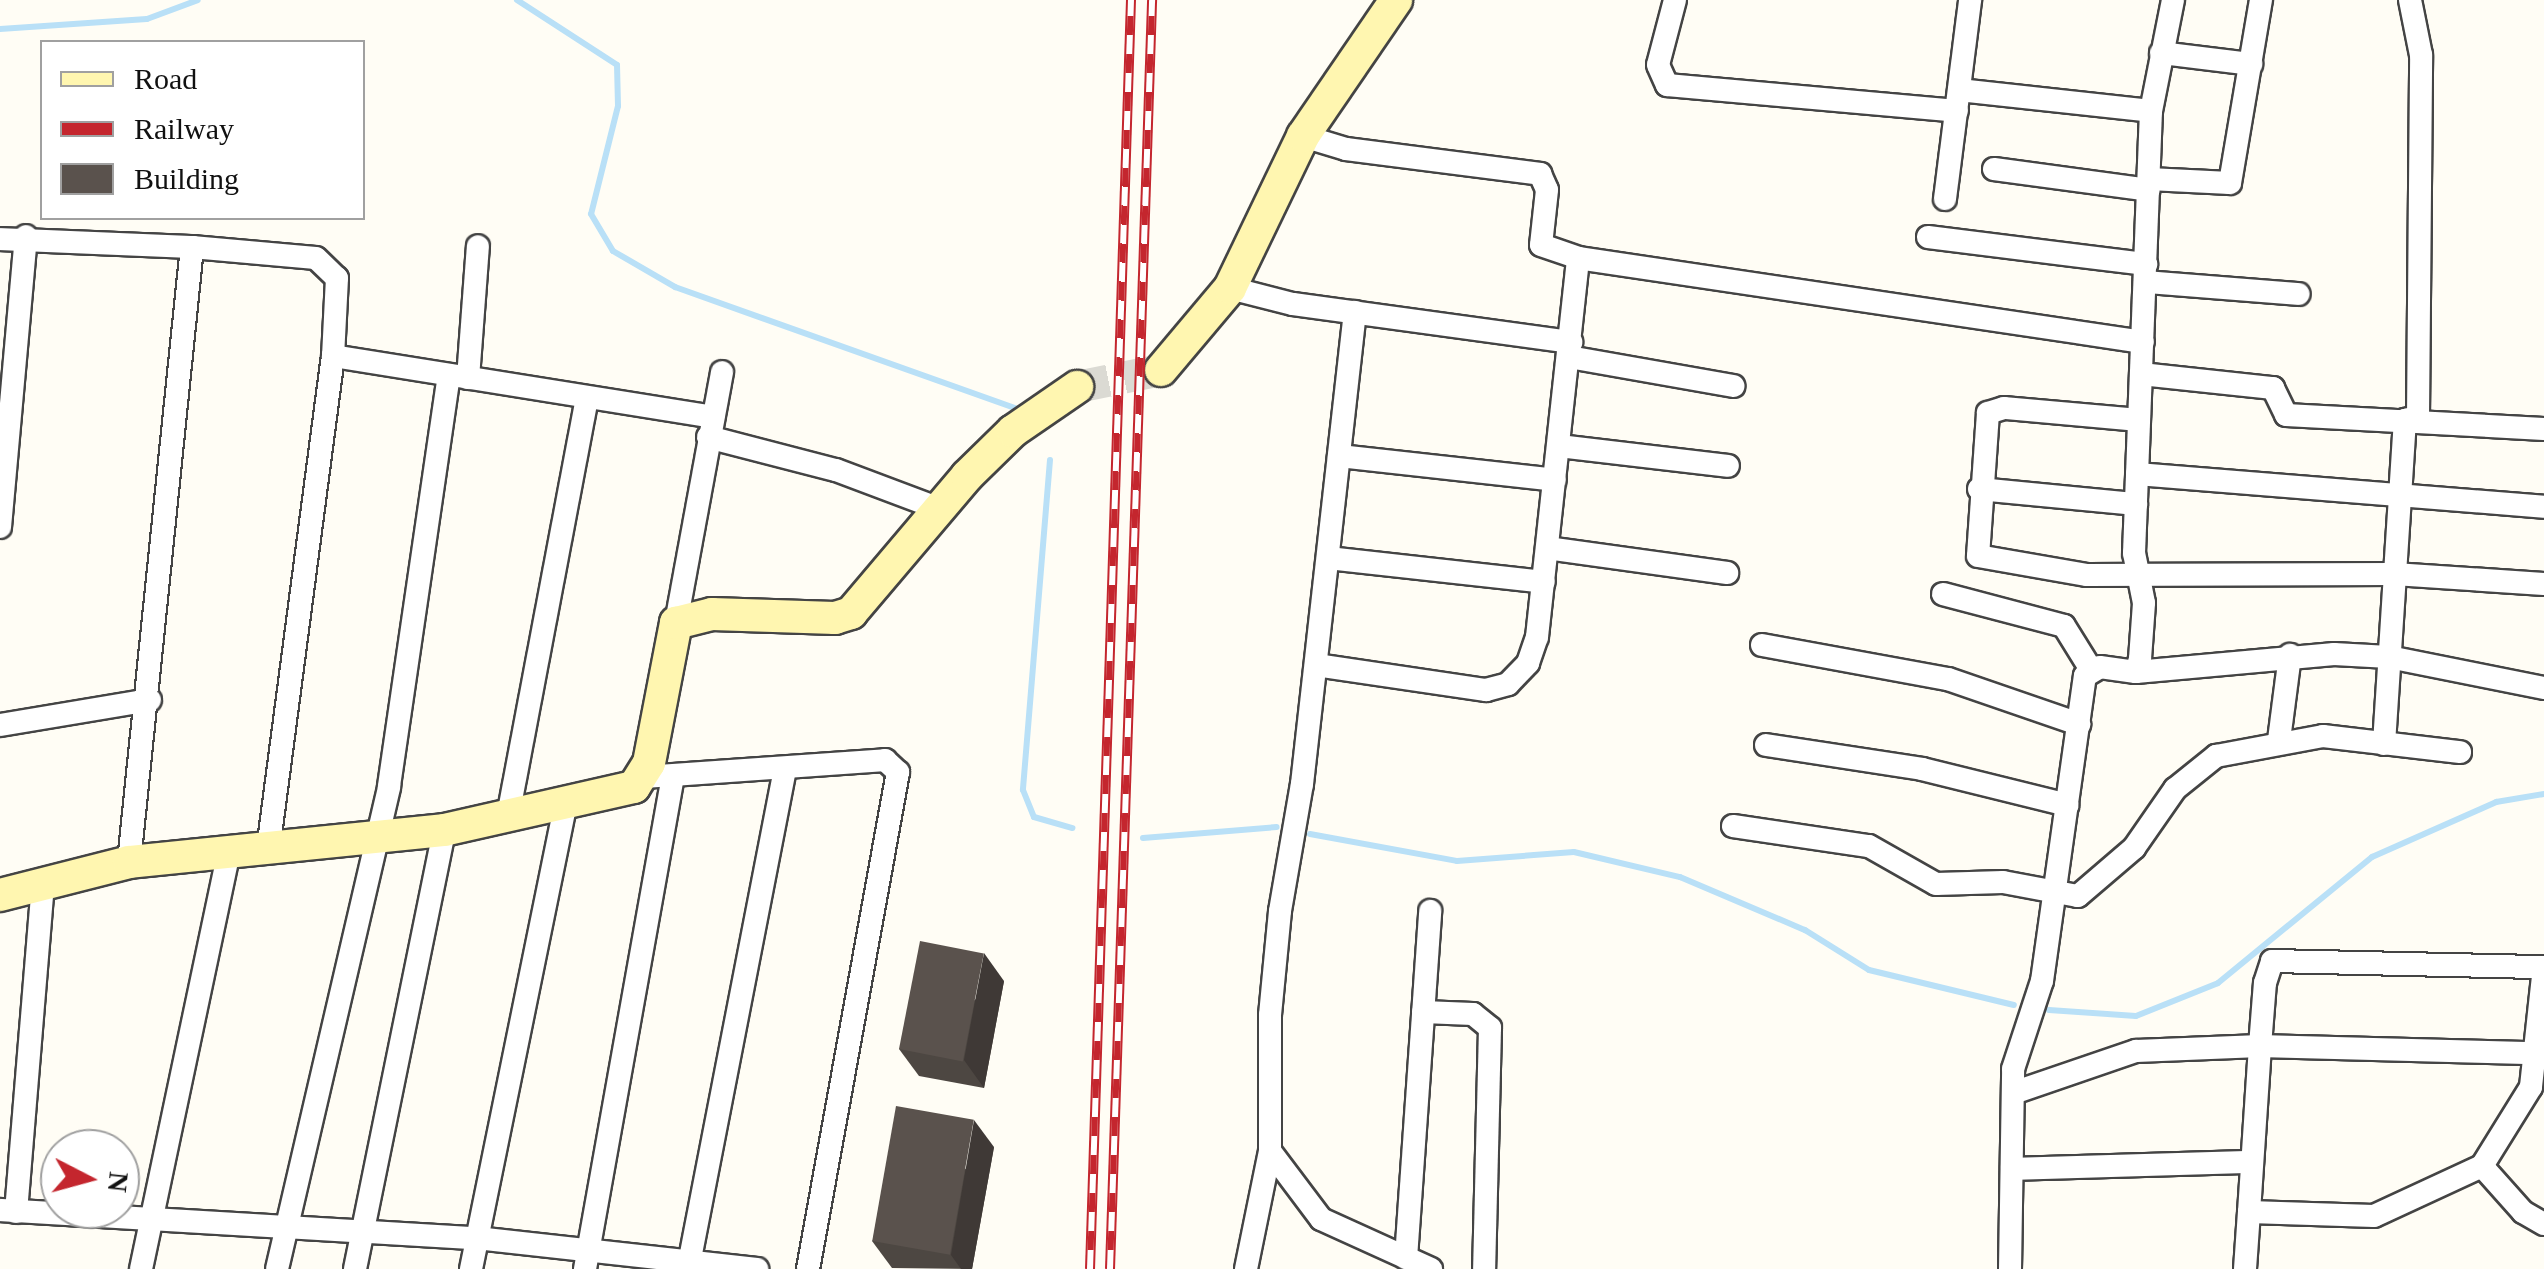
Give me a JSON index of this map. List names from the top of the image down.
{
  "legend": ["Road", "Railway", "Building"],
  "north": "right"
}
